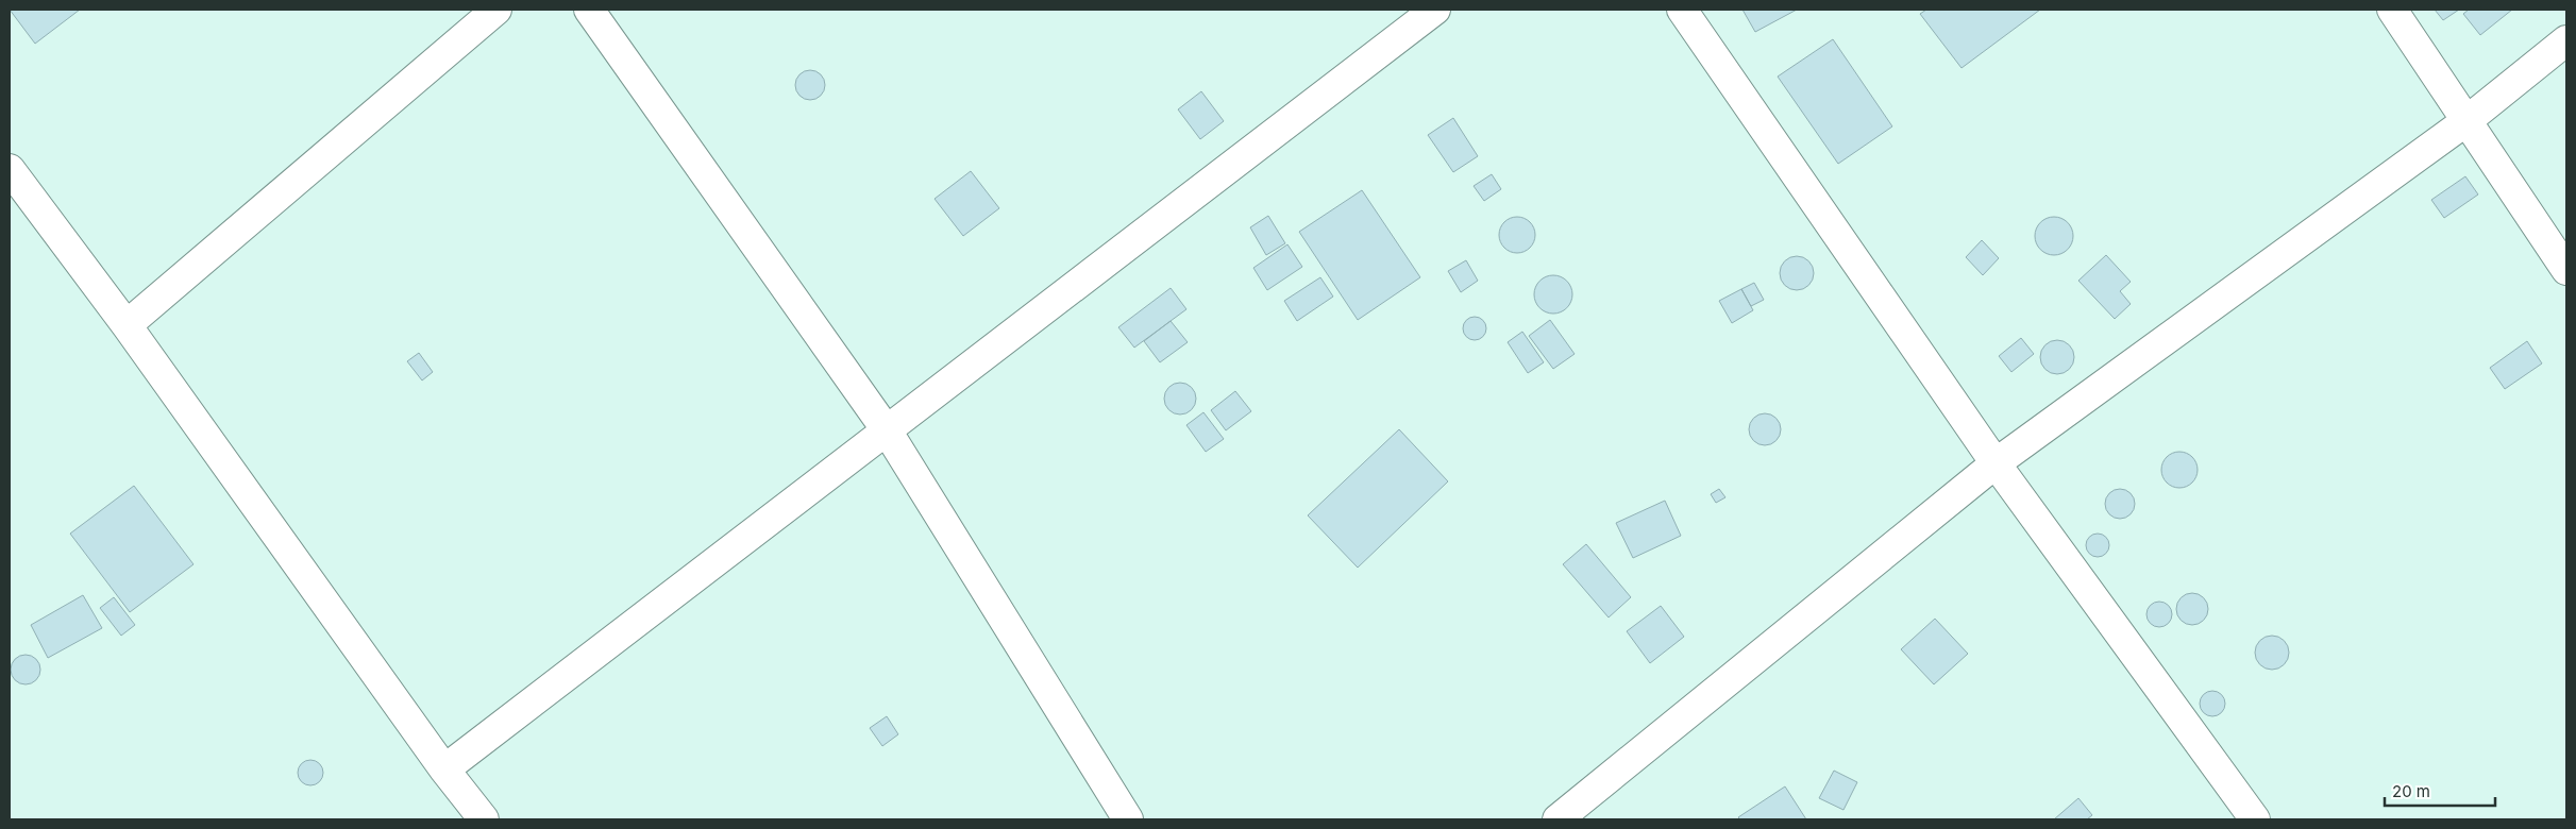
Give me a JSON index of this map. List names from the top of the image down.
{
  "scale_bar": "20 m"
}
